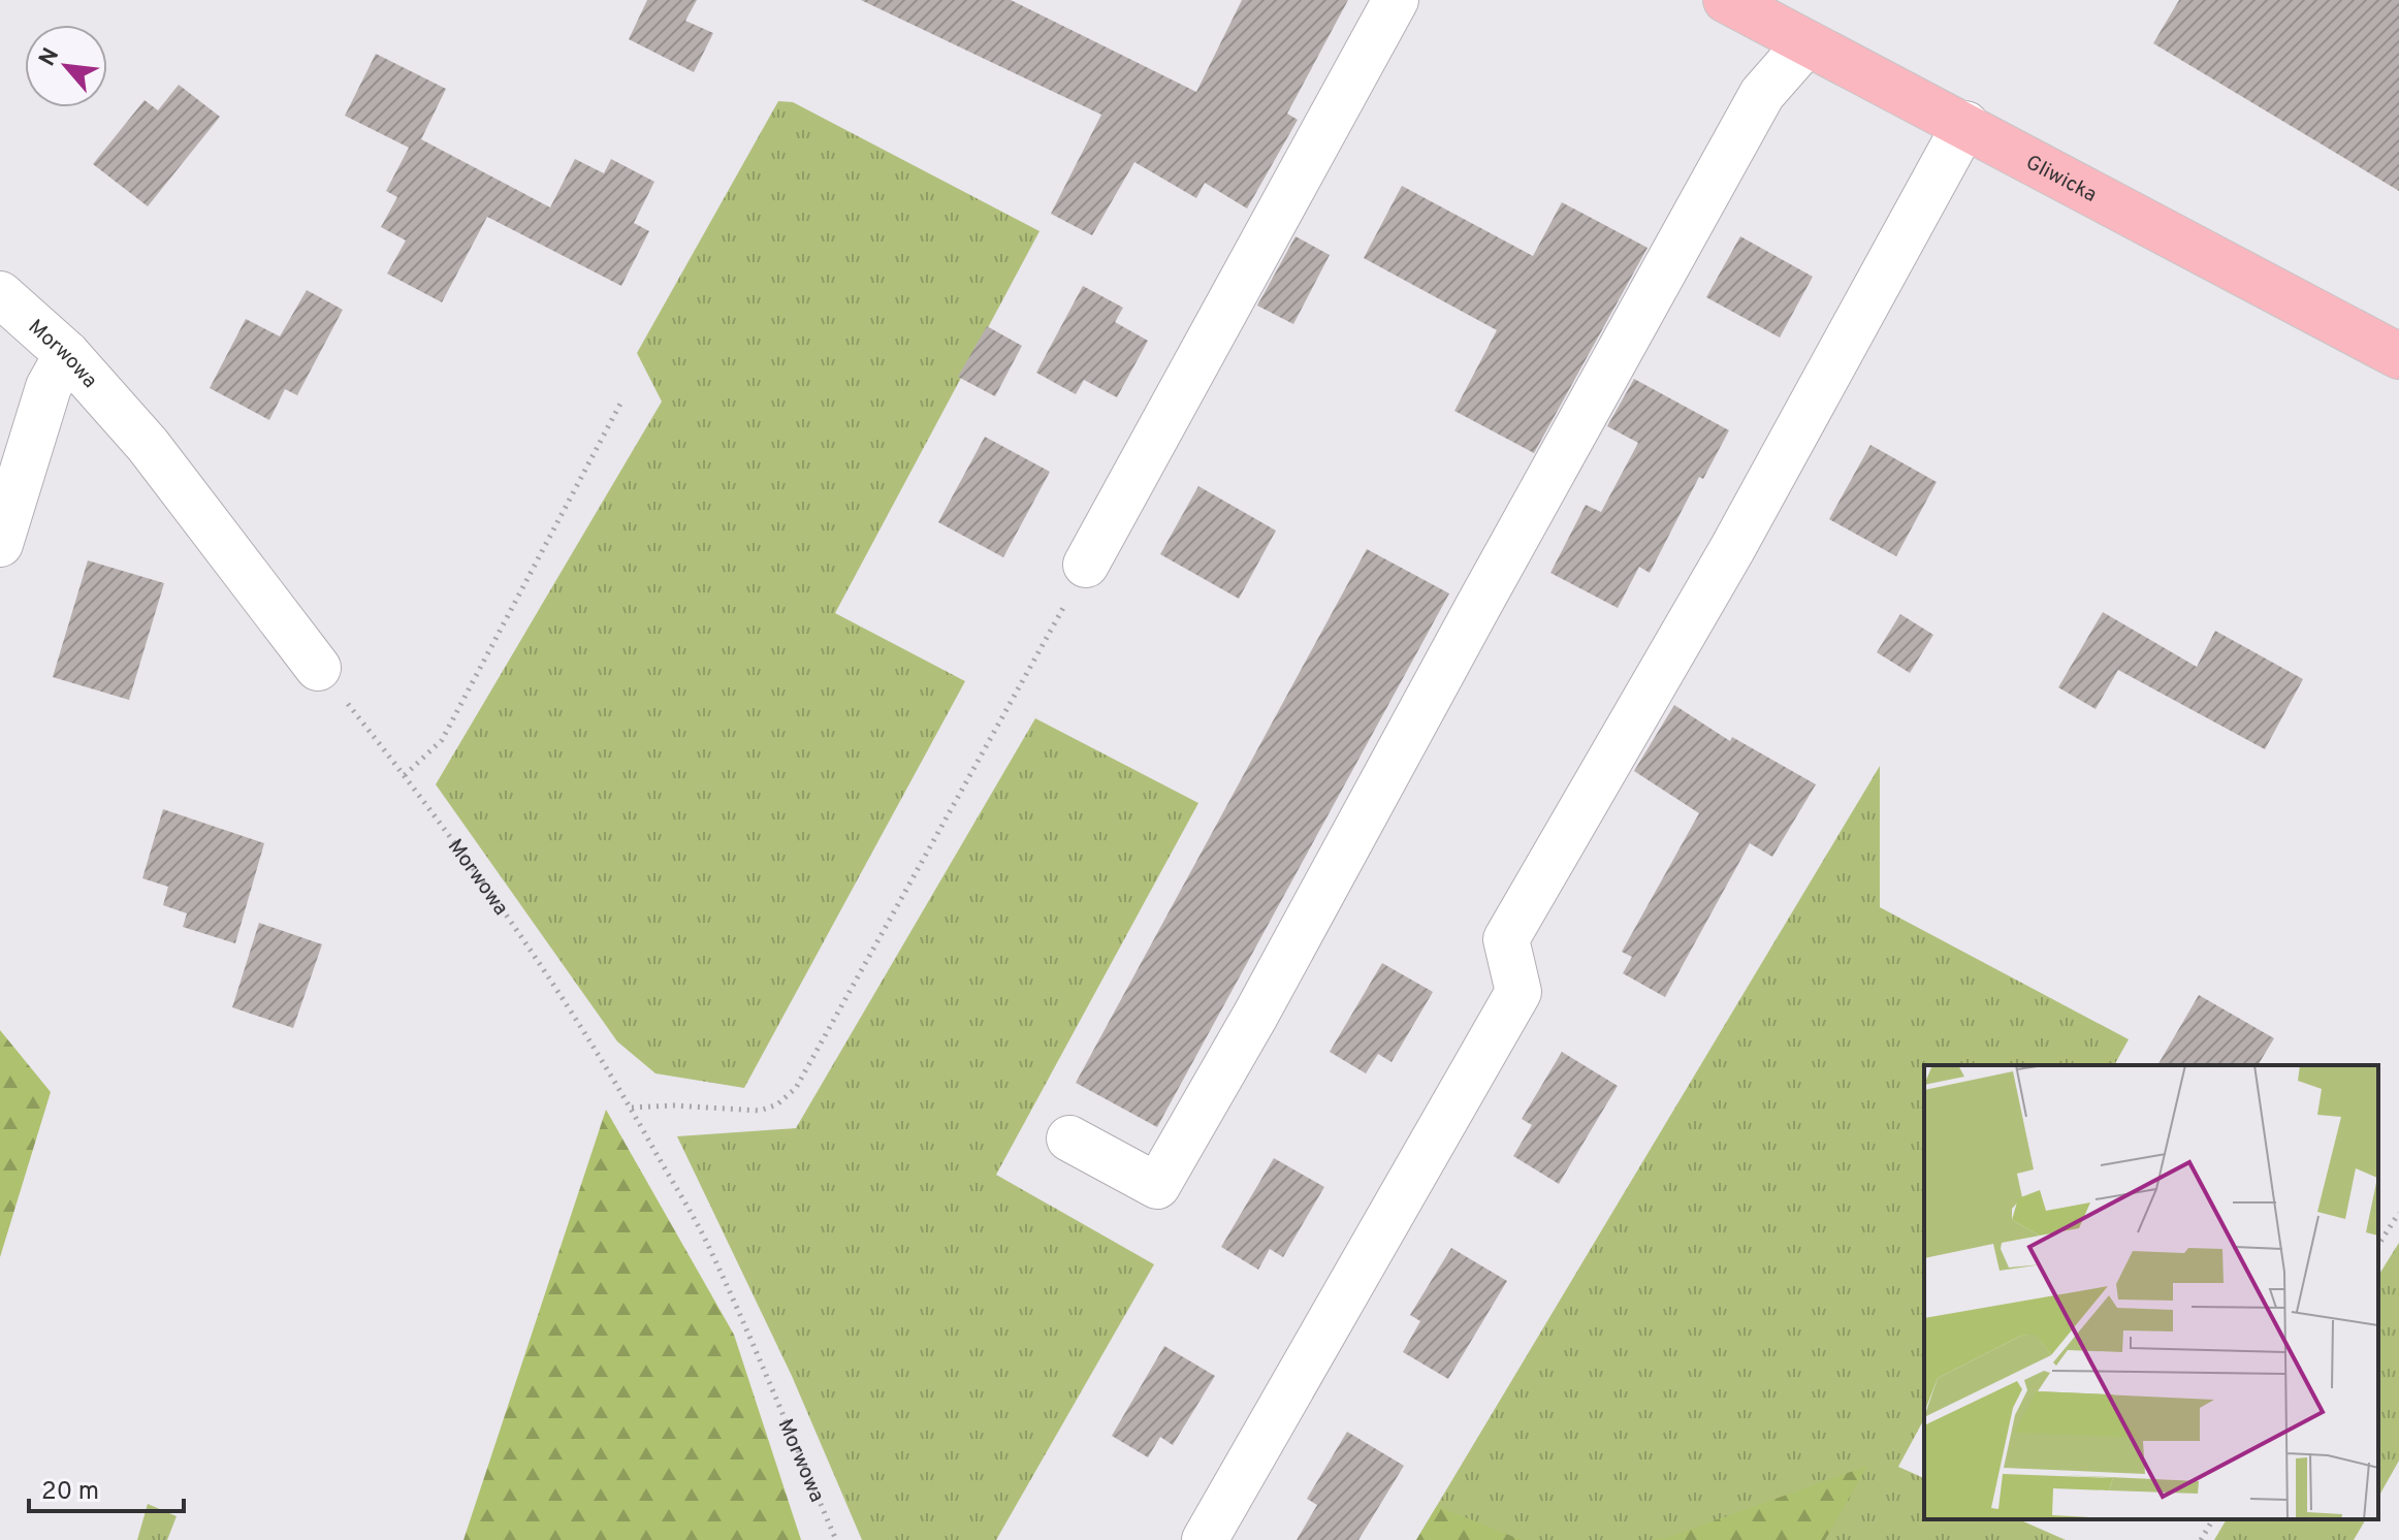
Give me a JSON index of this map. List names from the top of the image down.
{
  "streets": {
    "main road": ["Gliwicka"],
    "street": ["Morwowa"]
  },
  "scale_bar": "20 m",
  "north": "top left"
}
